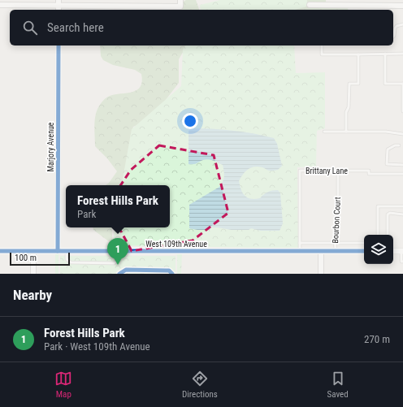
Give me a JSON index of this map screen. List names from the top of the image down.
{
  "streets": {
    "street": ["Marjory Avenue", "West 109th Avenue"],
    "lane": ["Brittany Lane", "Bourbon Court"]
  },
  "crossings": [
    ["Marjory Avenue", "West 109th Avenue"],
    ["Brittany Lane", "Bourbon Court"],
    ["Brittany Lane", "West 109th Avenue"],
    ["Bourbon Court", "West 109th Avenue"]
  ],
  "scale_bar": "100 m",
  "page": {
    "search": "Search here",
    "popup": ["Forest Hills Park", "Park"],
    "pins": "1",
    "scale": "100 m",
    "heading": "Nearby",
    "list": [
      {
        "mark": "1",
        "name": "Forest Hills Park",
        "note": "Park · West 109th Avenue",
        "value": "270 m"
      }
    ],
    "nav": ["Map", "Directions", "Saved"]
  }
}
